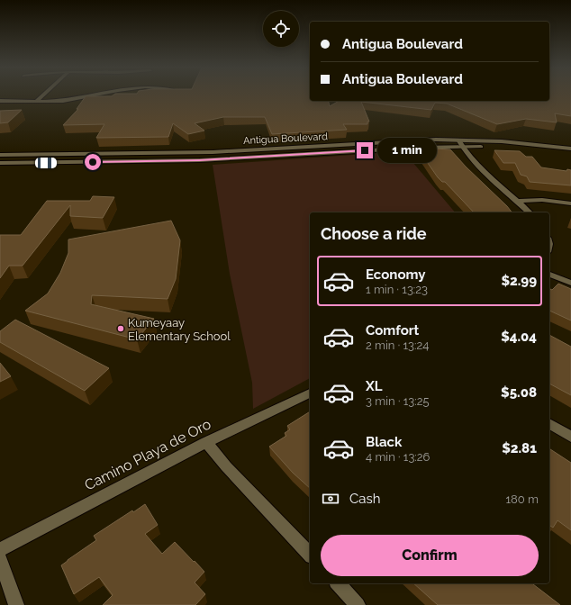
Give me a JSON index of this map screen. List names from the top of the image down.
{
  "streets": {
    "main road": ["Antigua Boulevard", "Camino Playa de Oro"]
  },
  "places": ["Kumeyaay Elementary School"],
  "page": {
    "banner": ["Antigua Boulevard", "Antigua Boulevard"],
    "bubble": "1 min",
    "heading": "Choose a ride",
    "list": [
      {
        "name": "Economy",
        "note": "1 min · 13:23",
        "value": "$2.99"
      },
      {
        "name": "Comfort",
        "note": "2 min · 13:24",
        "value": "$4.04"
      },
      {
        "name": "XL",
        "note": "3 min · 13:25",
        "value": "$5.08"
      },
      {
        "name": "Black",
        "note": "4 min · 13:26",
        "value": "$2.81"
      }
    ],
    "pay": ["Cash", "180 m"],
    "buttons": "Confirm"
  }
}
